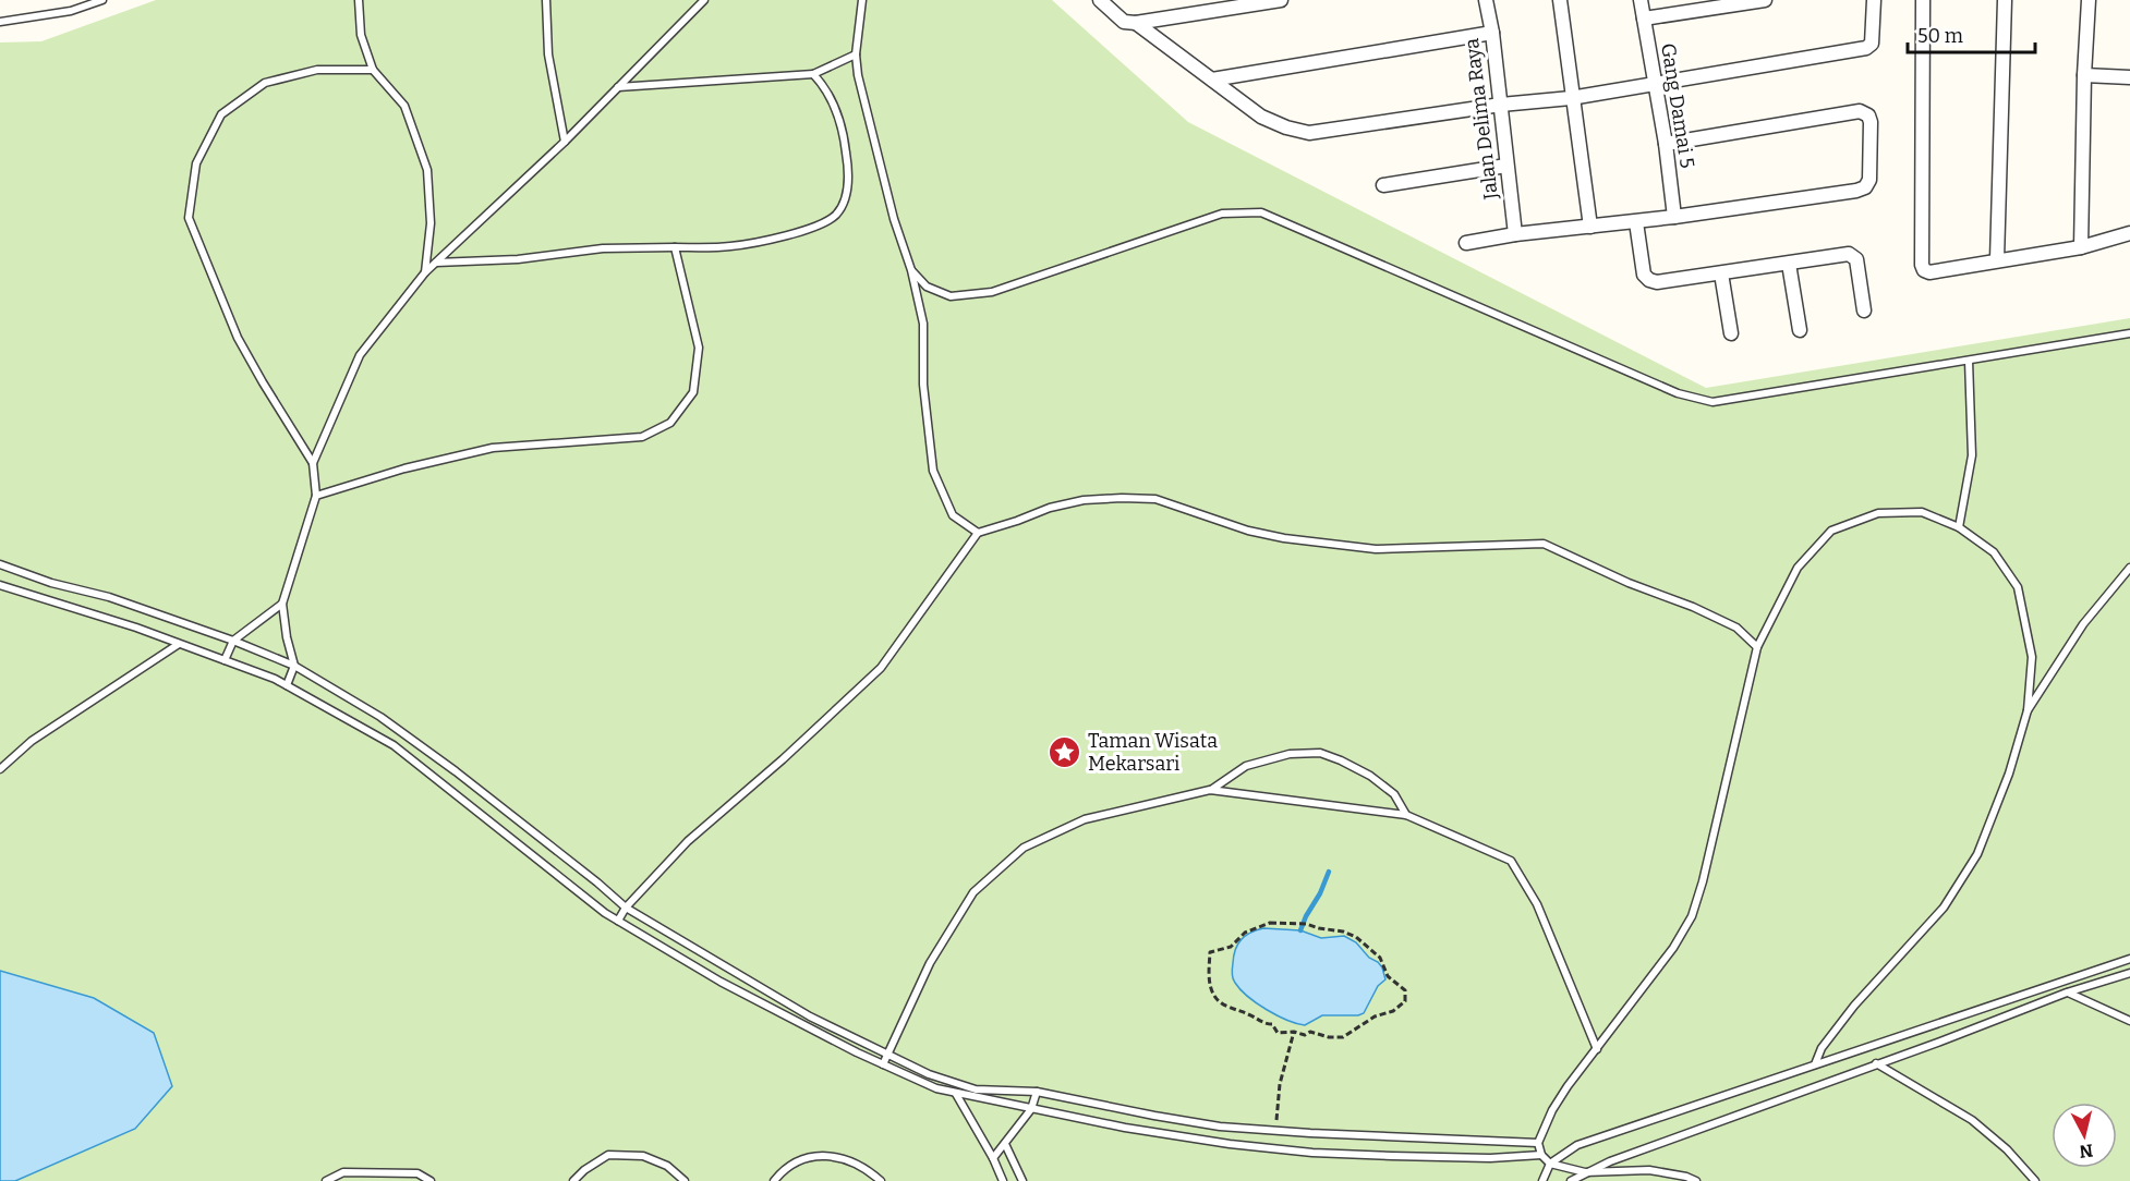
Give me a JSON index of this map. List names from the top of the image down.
{
  "streets": {
    "street": ["Gang Damai 5", "Jalan Delima Raya"]
  },
  "places": {
    "place": ["Taman Wisata Mekarsari"]
  },
  "scale_bar": "50 m",
  "north": "bottom"
}
